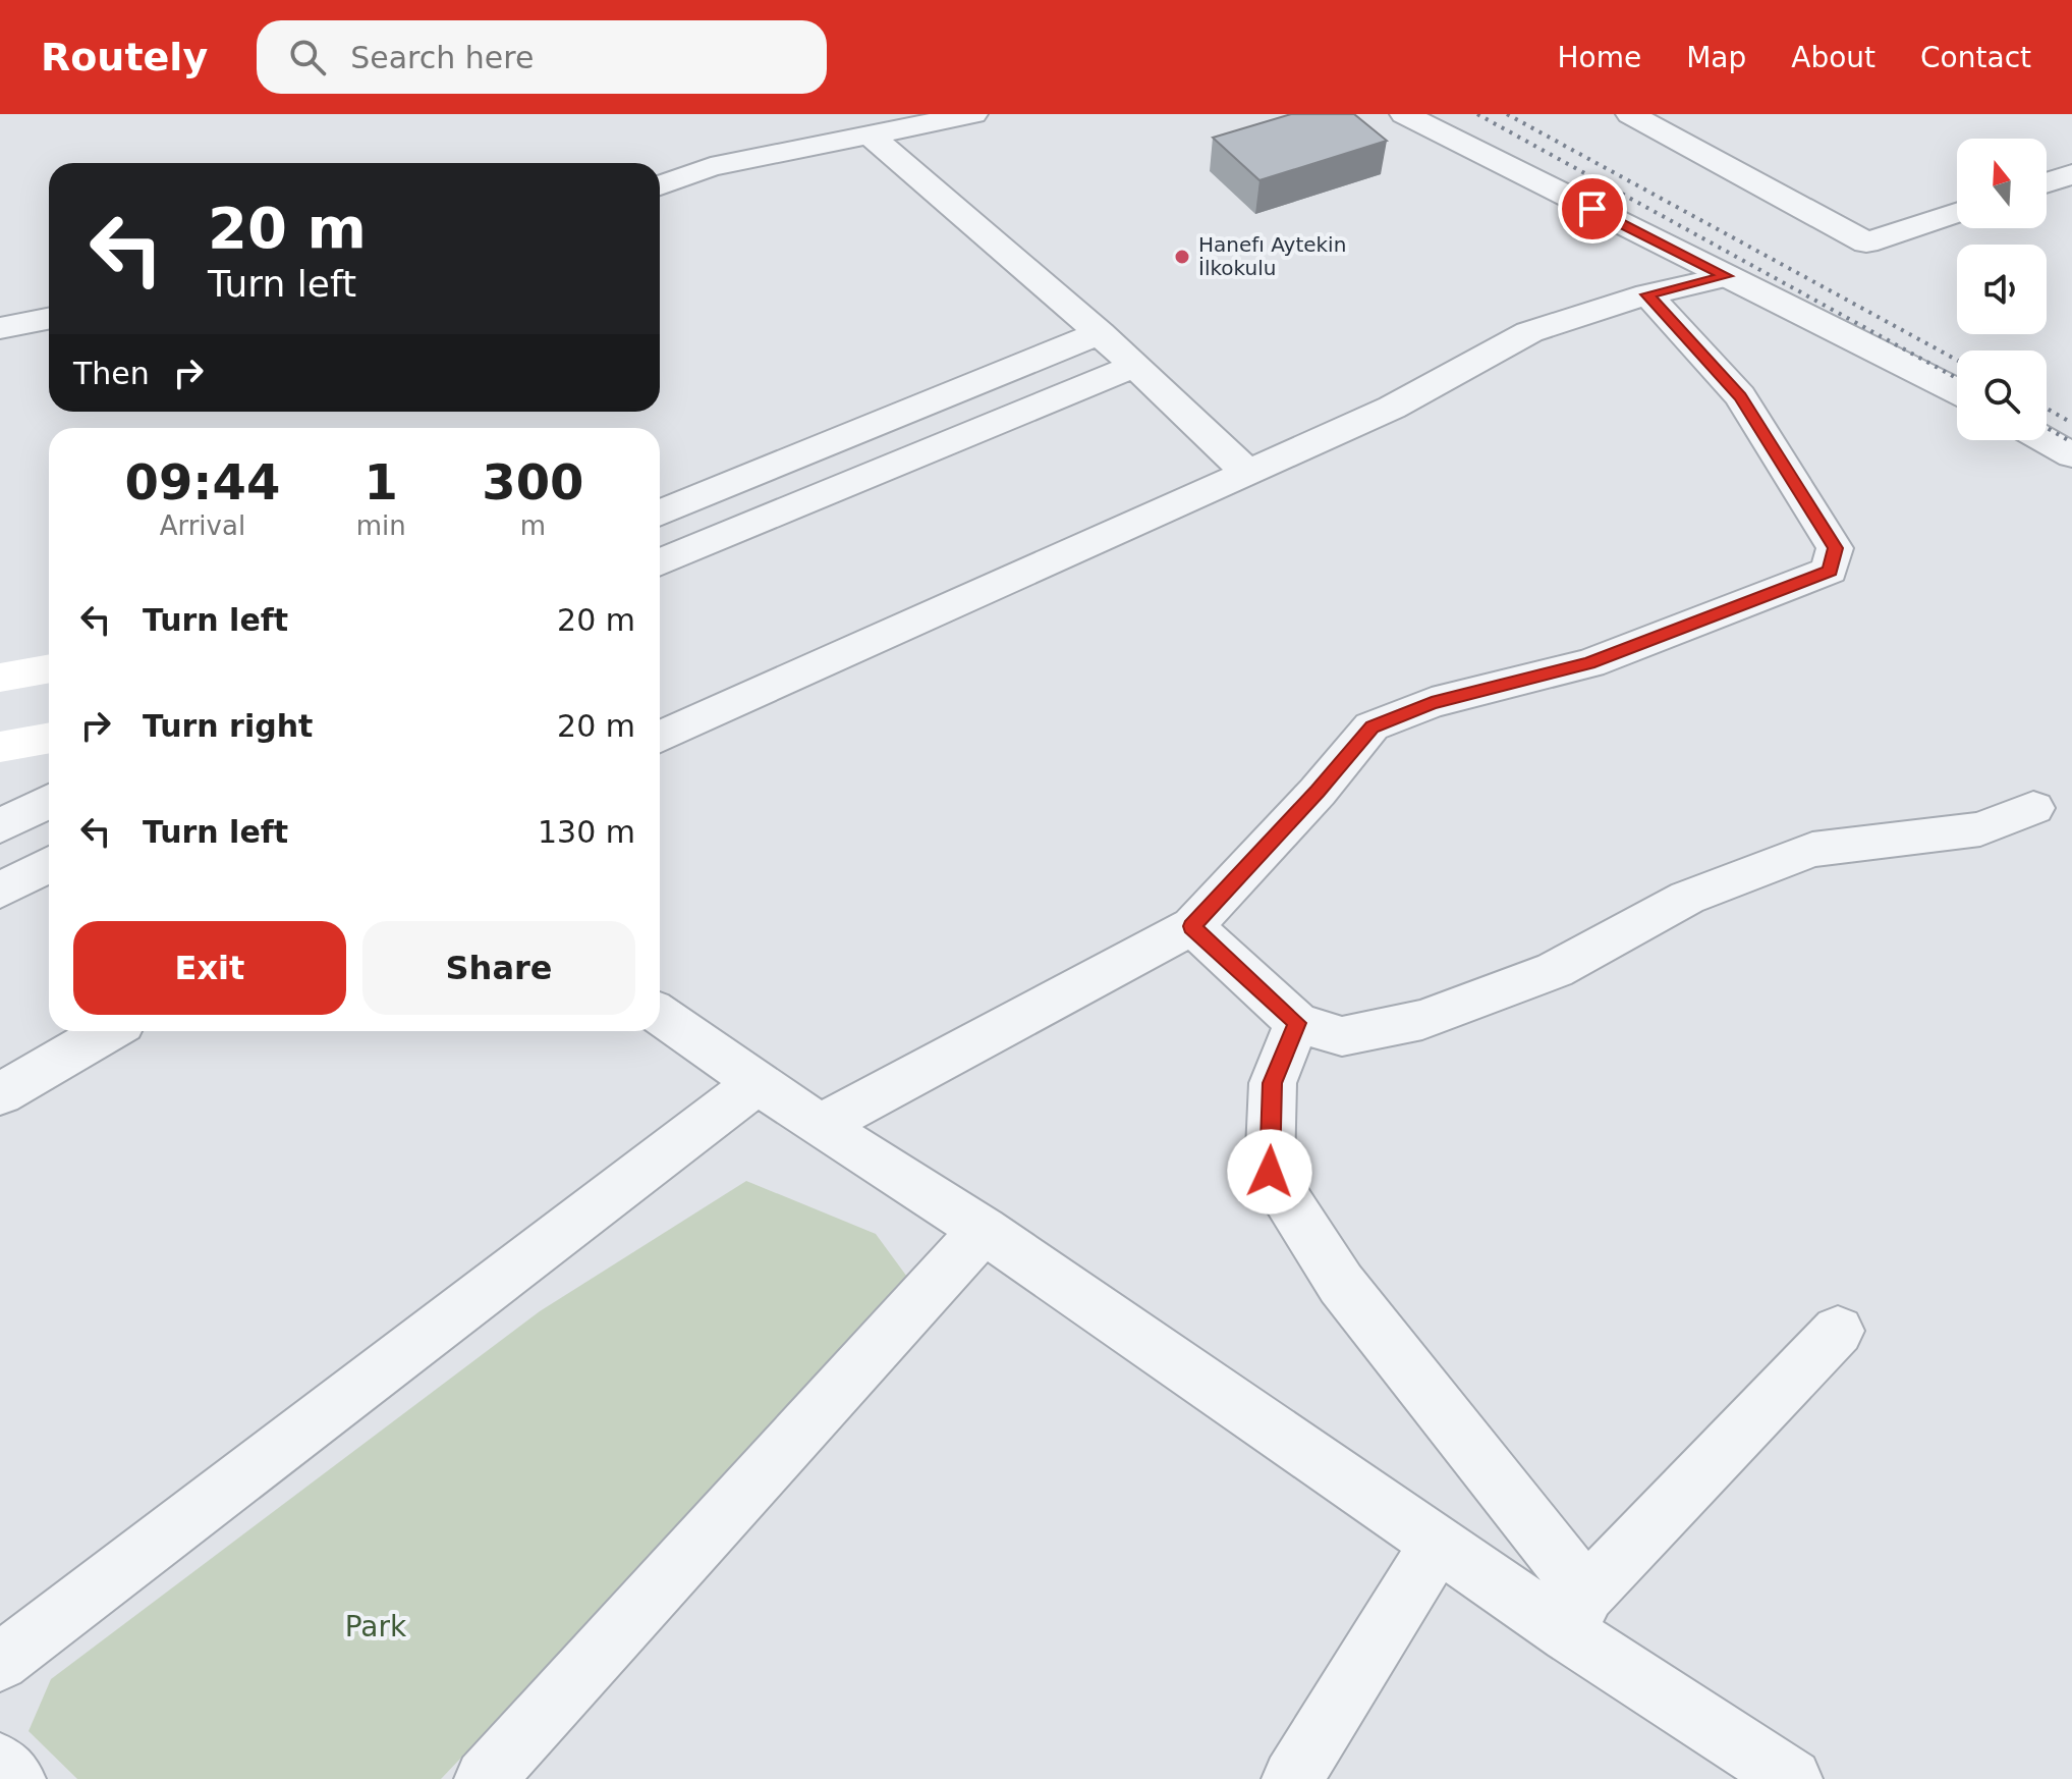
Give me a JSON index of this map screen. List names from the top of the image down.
{
  "parks": ["Park"],
  "places": ["Hanefı Aytekin İlkokulu"],
  "north": "top",
  "page": {
    "header": "Routely",
    "search": "Search here",
    "nav": [
      "Home",
      "Map",
      "About",
      "Contact"
    ],
    "turn": ["20 m", "Turn left"],
    "then": "Then",
    "eta": [
      "09:44",
      "Arrival",
      "1",
      "min",
      "300",
      "m"
    ],
    "list": [
      {
        "name": "Turn left",
        "value": "20 m"
      },
      {
        "name": "Turn right",
        "value": "20 m"
      },
      {
        "name": "Turn left",
        "value": "130 m"
      }
    ],
    "buttons": ["Exit", "Share"]
  }
}
